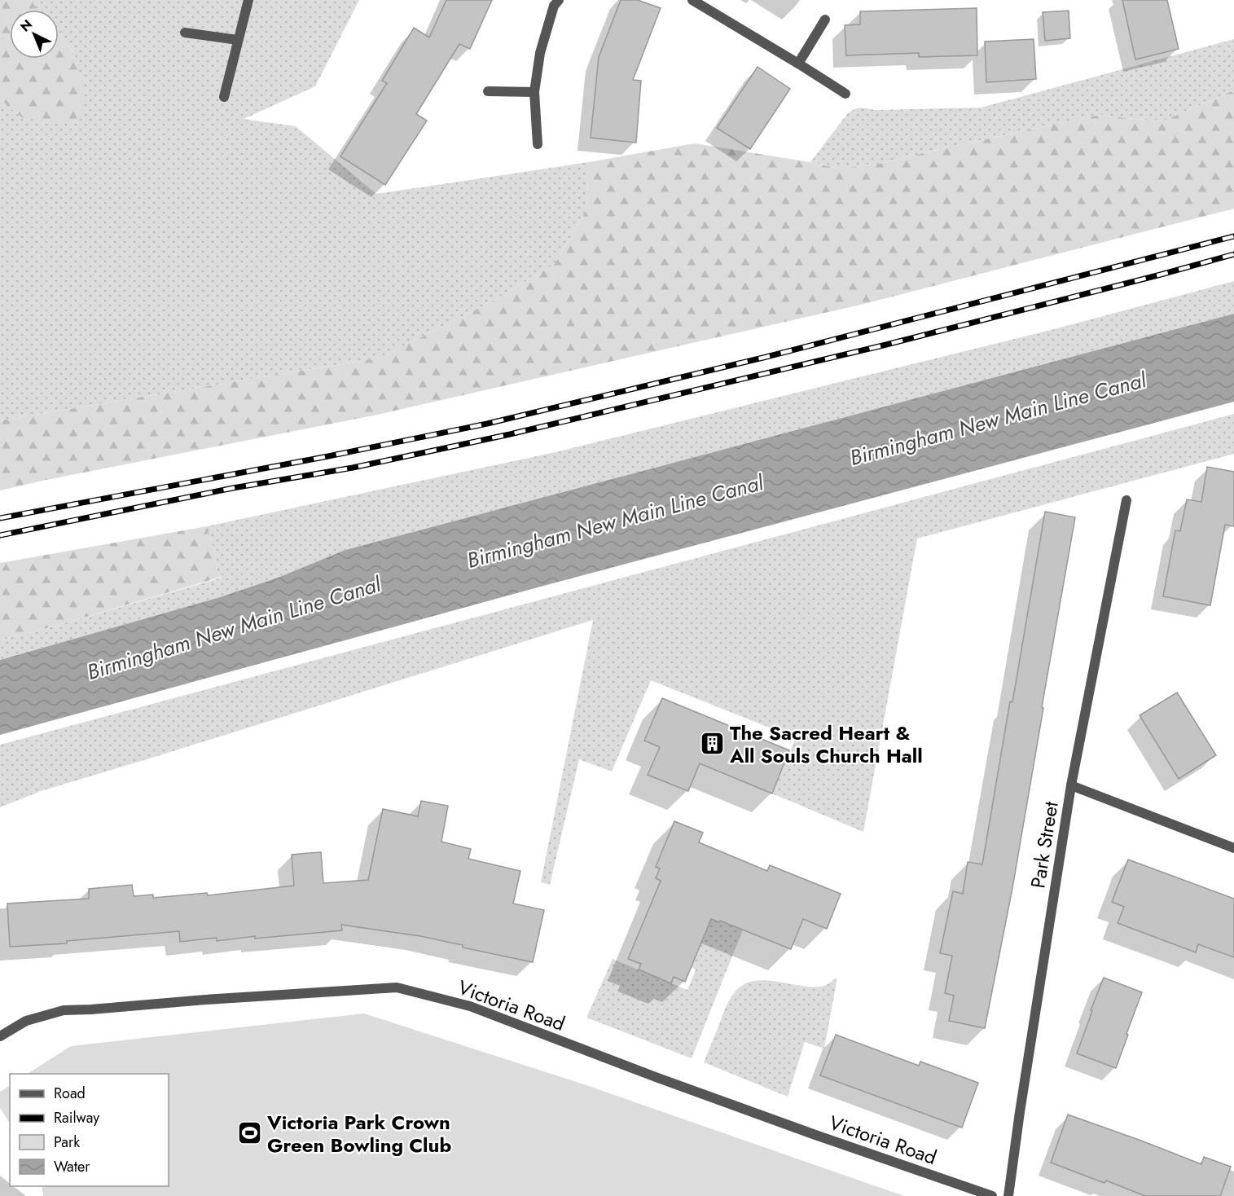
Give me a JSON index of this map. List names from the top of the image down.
{
  "streets": {
    "street": ["Park Street", "Victoria Road"]
  },
  "water": ["Birmingham New Main Line Canal"],
  "places": {
    "building": ["The Sacred Heart & All Souls Church Hall"],
    "sports": ["Victoria Park Crown Green Bowling Club"]
  },
  "legend": [
    "Road",
    "Railway",
    "Park",
    "Water"
  ],
  "north": "top left"
}
